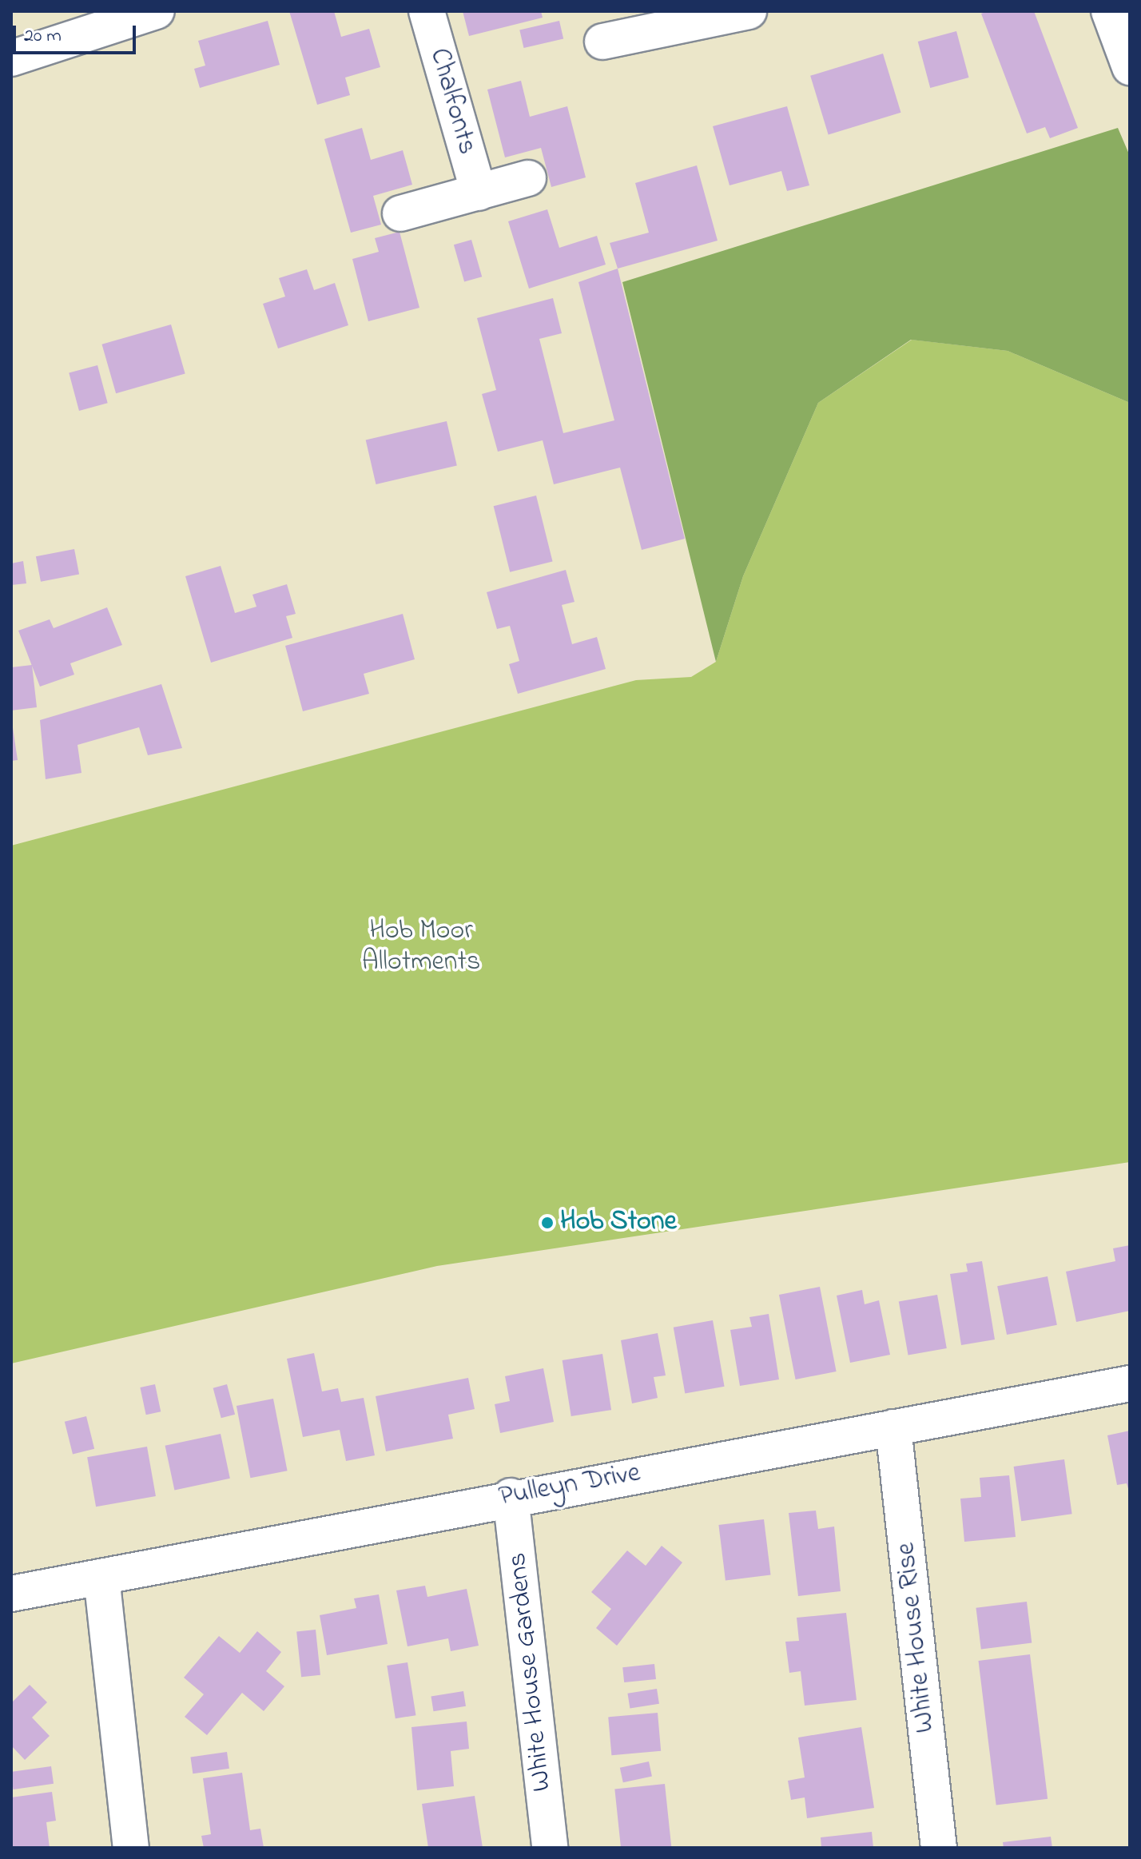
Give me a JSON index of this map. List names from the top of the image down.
{
  "streets": {
    "street": [
      "Chalfonts",
      "Pulleyn Drive",
      "White House Rise",
      "White House Gardens"
    ]
  },
  "crossings": [
    ["Pulleyn Drive", "White House Rise"],
    ["Pulleyn Drive", "White House Gardens"]
  ],
  "parks": ["Hob Moor Allotments"],
  "places": ["Hob Stone"],
  "scale_bar": "20 m"
}
